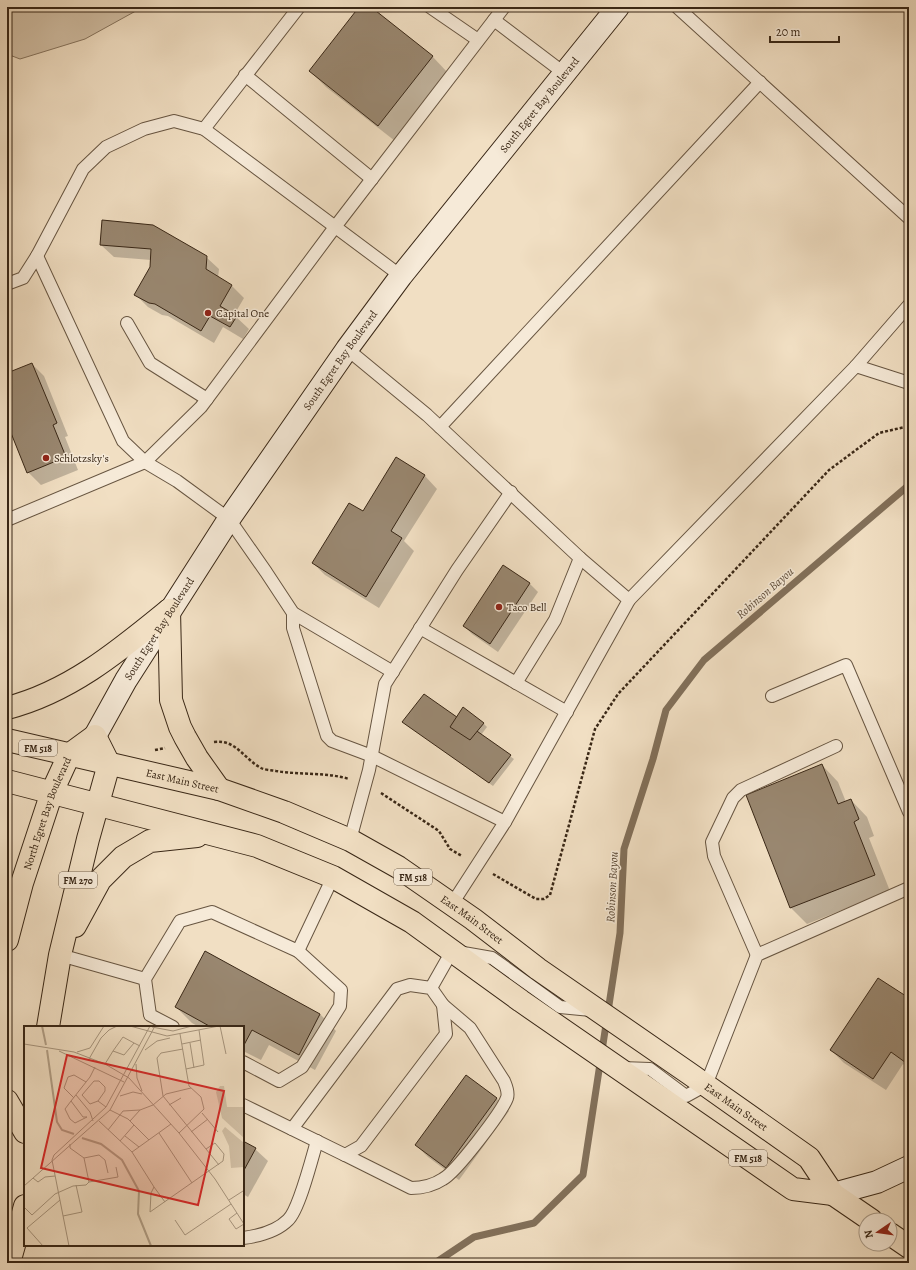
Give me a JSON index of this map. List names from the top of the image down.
{
  "streets": {
    "main road": [
      "South Egret Bay Boulevard",
      "FM 518",
      "East Main Street",
      "North Egret Bay Boulevard",
      "FM 270"
    ]
  },
  "crossings": [
    ["South Egret Bay Boulevard", "North Egret Bay Boulevard"],
    ["East Main Street", "North Egret Bay Boulevard"],
    ["East Main Street", "FM 270"]
  ],
  "water": ["Robinson Bayou"],
  "places": ["Capital One", "Schlotzsky's", "Taco Bell"],
  "scale_bar": "20 m",
  "north": "left"
}
